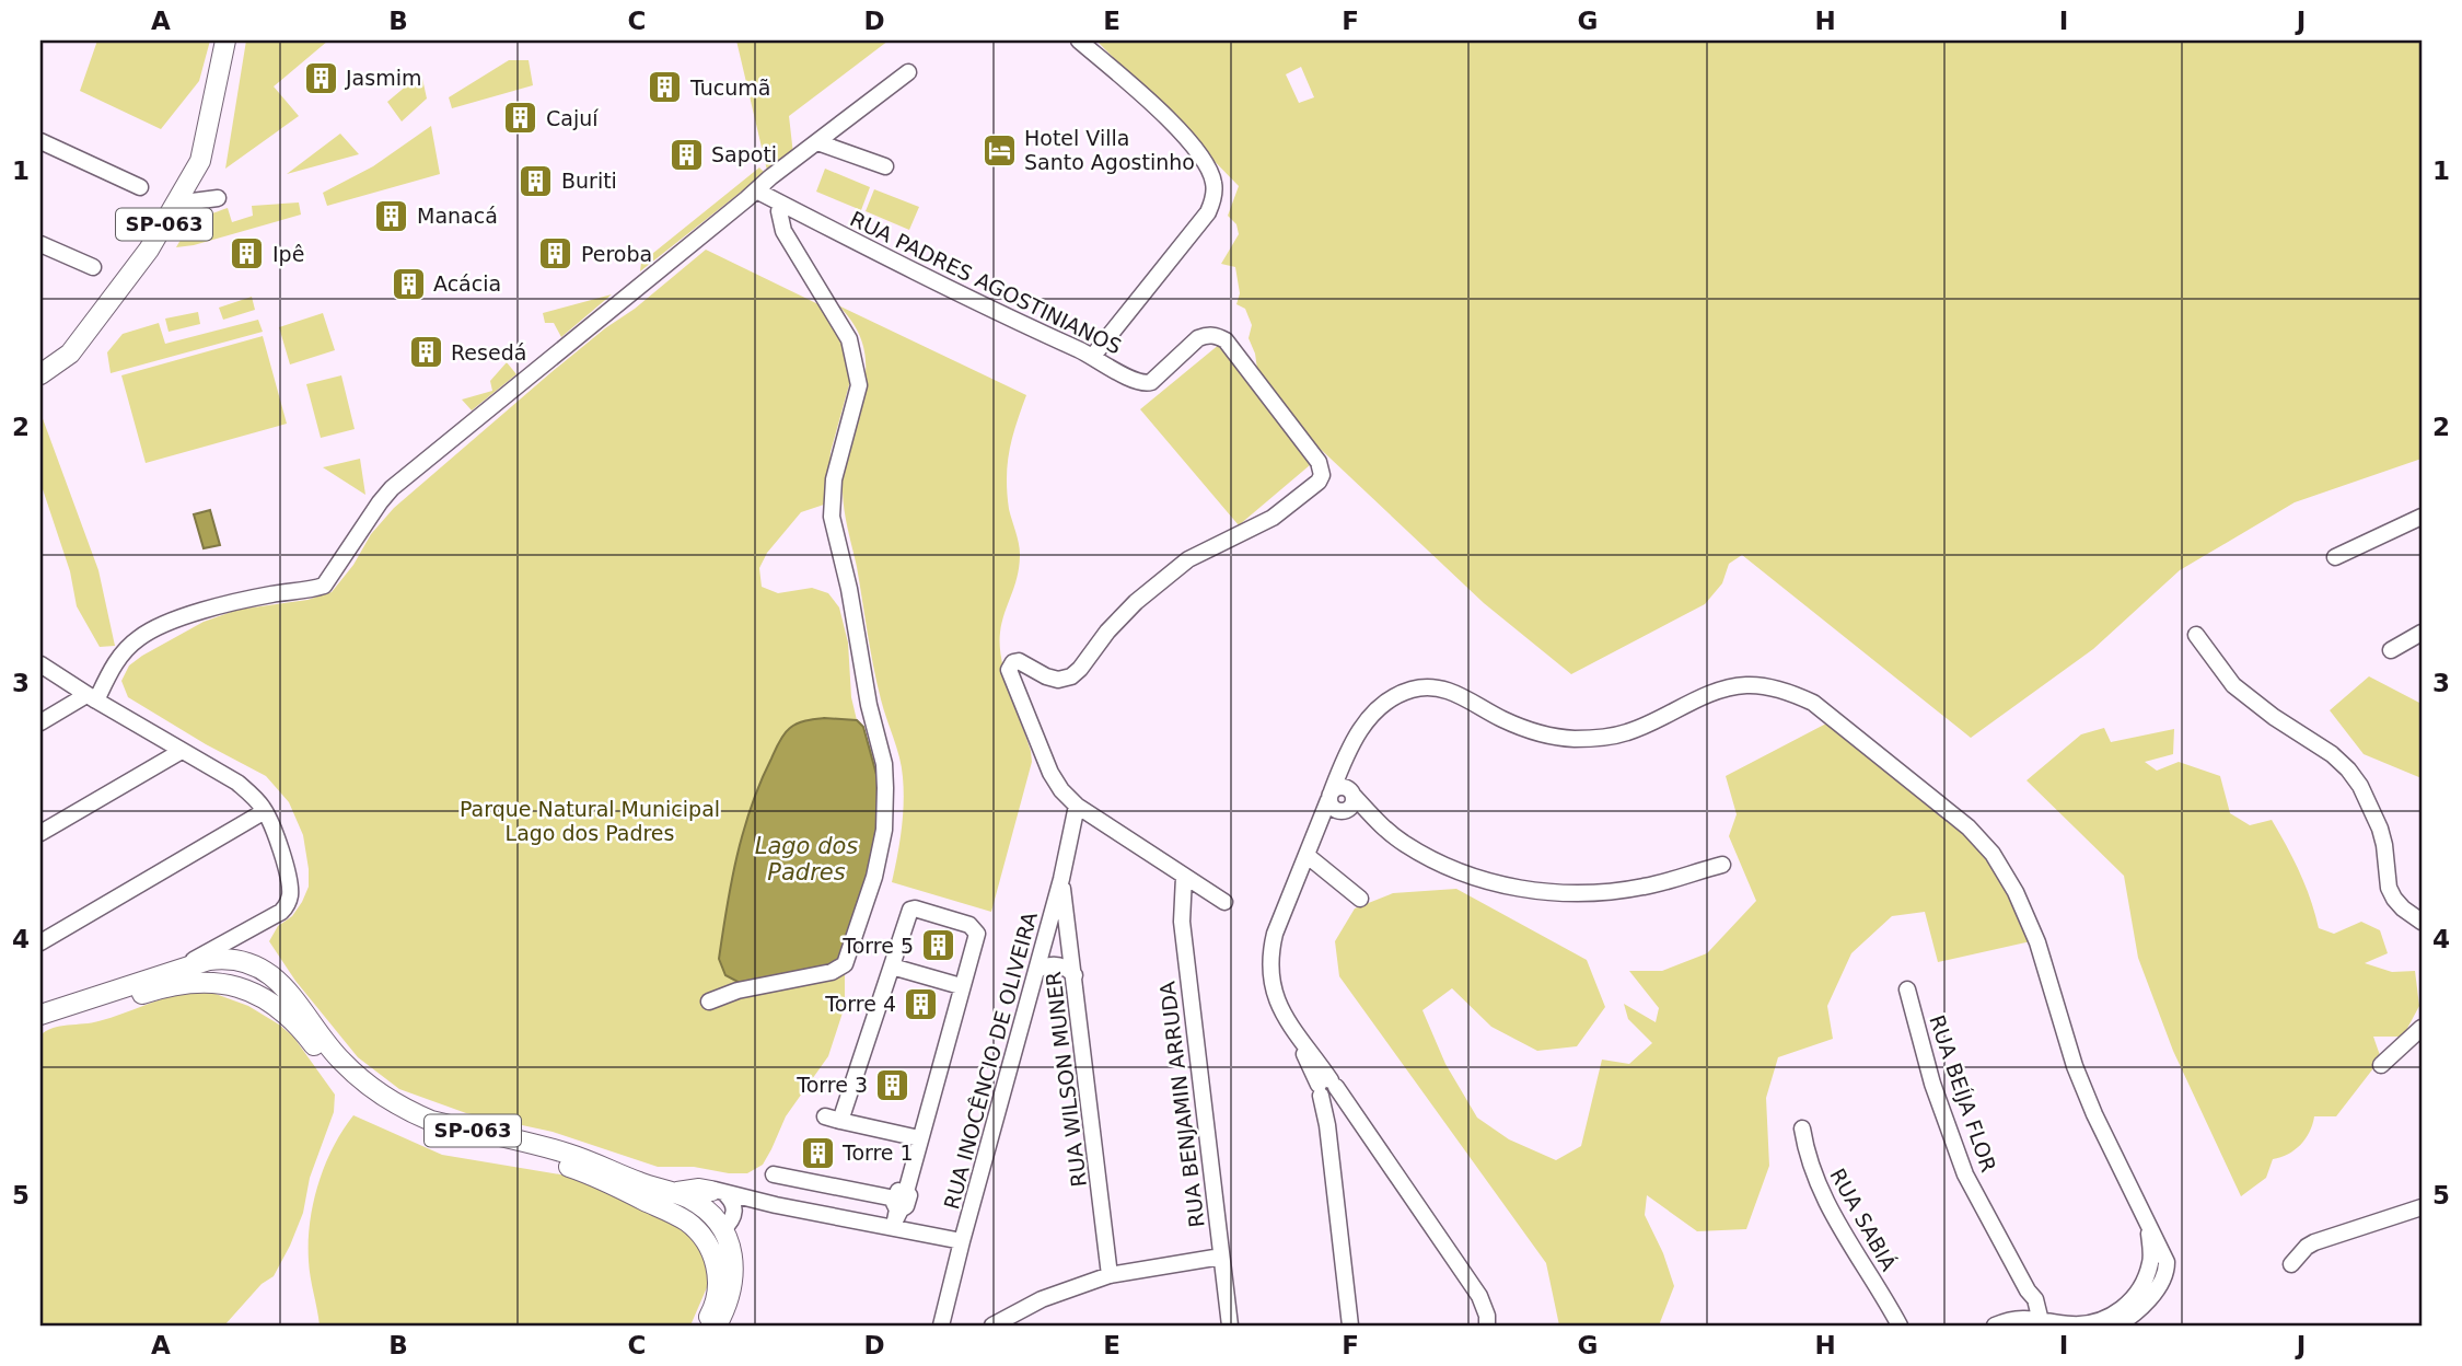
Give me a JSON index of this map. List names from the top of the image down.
{
  "streets": {
    "main road": ["SP-063"],
    "street": [
      "RUA PADRES AGOSTINIANOS",
      "RUA INOCÊNCIO DE OLIVEIRA",
      "RUA WILSON MUNER",
      "RUA BEÍJA FLOR",
      "RUA BENJAMIN ARRUDA",
      "RUA SABIÁ"
    ]
  },
  "crossings": [
    ["RUA PADRES AGOSTINIANOS", "RUA INOCÊNCIO DE OLIVEIRA"],
    ["RUA INOCÊNCIO DE OLIVEIRA", "RUA WILSON MUNER"]
  ],
  "water": ["Lago dos Padres"],
  "parks": ["Parque Natural Municipal Lago dos Padres"],
  "places": {
    "building": [
      "Jasmim",
      "Tucumã",
      "Cajuí",
      "Sapoti",
      "Buriti",
      "Manacá",
      "Ipê",
      "Peroba",
      "Acácia",
      "Resedá",
      "Torre 5",
      "Torre 4",
      "Torre 3",
      "Torre 1"
    ],
    "hotel": ["Hotel Villa Santo Agostinho"]
  },
  "grid": {
    "columns": [
      "A",
      "B",
      "C",
      "D",
      "E",
      "F",
      "G",
      "H",
      "I",
      "J"
    ],
    "rows": [
      "1",
      "2",
      "3",
      "4",
      "5"
    ]
  }
}
